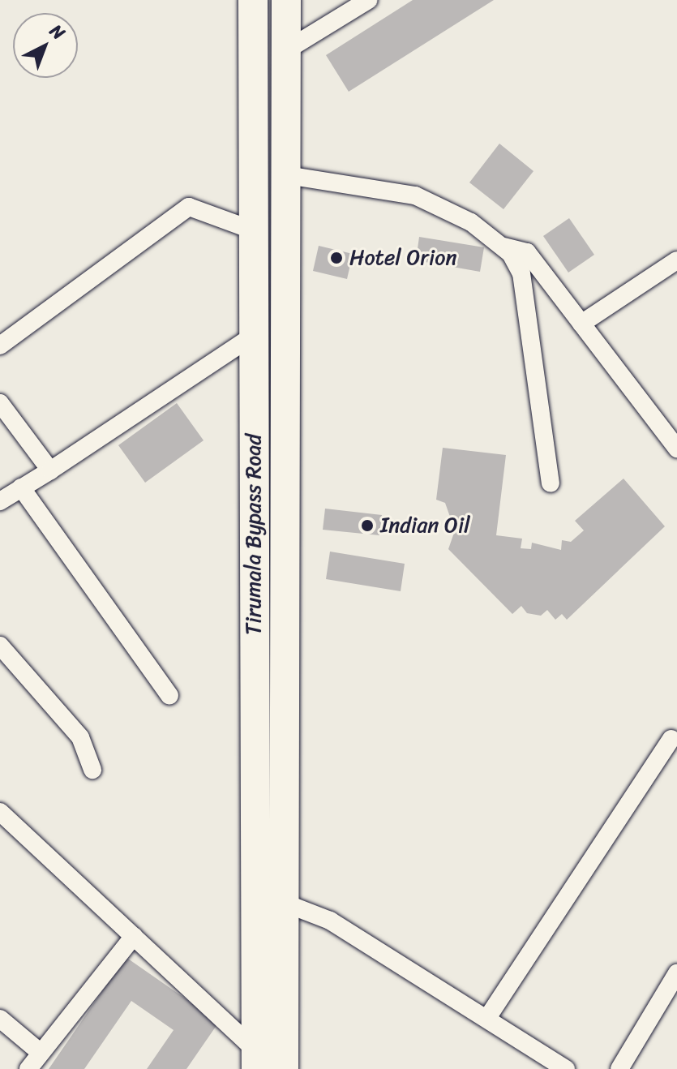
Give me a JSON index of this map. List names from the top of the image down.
{
  "streets": {
    "main road": ["Tirumala Bypass Road"]
  },
  "places": ["Hotel Orion", "Indian Oil"],
  "north": "top right"
}
